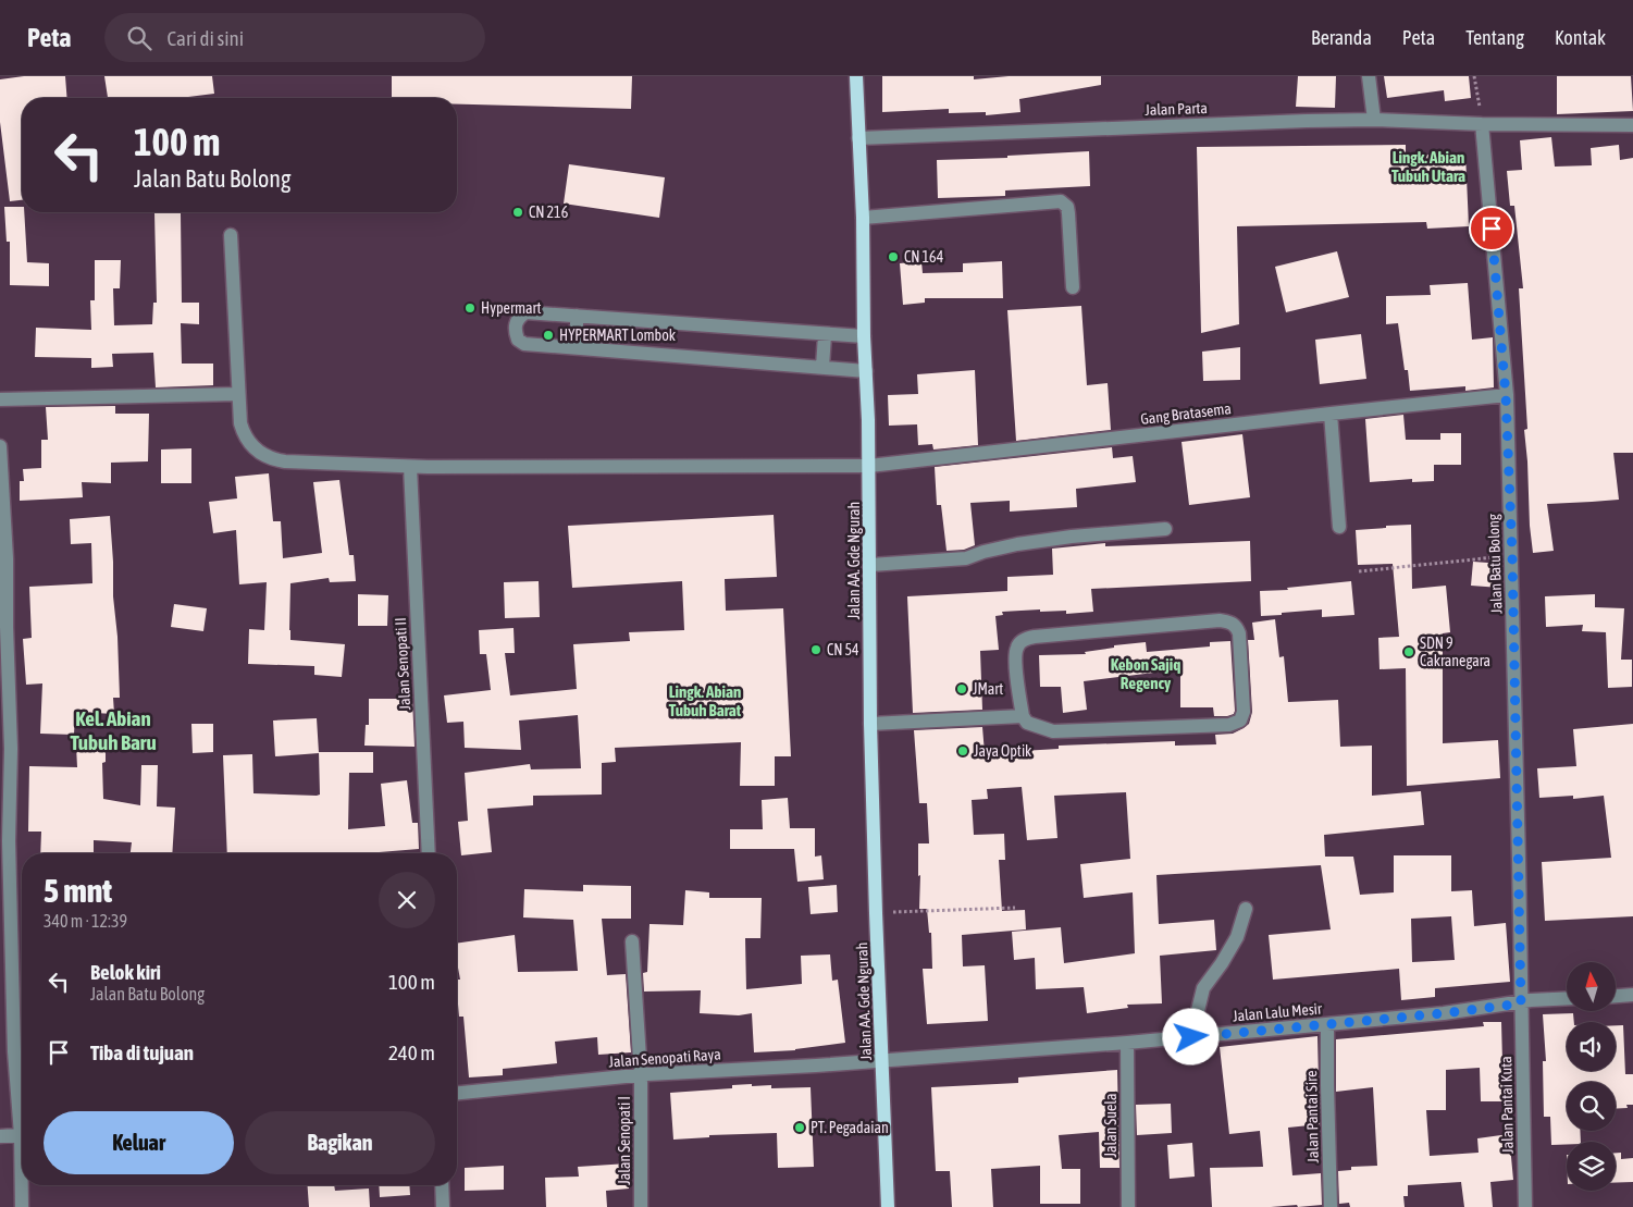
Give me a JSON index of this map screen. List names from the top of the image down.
{
  "streets": {
    "main road": ["Jalan AA. Gde Ngurah"],
    "street": [
      "Jalan Parta",
      "Gang Bratasema",
      "Jalan Batu Bolong",
      "Jalan Senopati II",
      "Jalan Lalu Mesir",
      "Jalan Senopati Raya",
      "Jalan Pantai Kuta",
      "Jalan Pantai Sire",
      "Jalan Suela",
      "Jalan Senopati I"
    ]
  },
  "crossings": [
    ["Jalan Parta", "Jalan AA. Gde Ngurah"],
    ["Jalan Parta", "Jalan Batu Bolong"],
    ["Gang Bratasema", "Jalan AA. Gde Ngurah"],
    ["Gang Bratasema", "Jalan Batu Bolong"],
    ["Gang Bratasema", "Jalan Senopati II"],
    ["Jalan AA. Gde Ngurah", "Jalan Lalu Mesir"],
    ["Jalan AA. Gde Ngurah", "Jalan Senopati Raya"],
    ["Jalan Batu Bolong", "Jalan Lalu Mesir"],
    ["Jalan Batu Bolong", "Jalan Pantai Kuta"],
    ["Jalan Lalu Mesir", "Jalan Senopati Raya"],
    ["Jalan Lalu Mesir", "Jalan Pantai Kuta"],
    ["Jalan Lalu Mesir", "Jalan Pantai Sire"],
    ["Jalan Lalu Mesir", "Jalan Suela"],
    ["Jalan Senopati Raya", "Jalan Senopati I"]
  ],
  "districts": [
    "Lingk. Abian Tubuh Utara",
    "Kebon Sajiq Regency",
    "Lingk. Abian Tubuh Barat",
    "Kel. Abian Tubuh Baru"
  ],
  "places": [
    "CN 216",
    "CN 164",
    "Hypermart",
    "HYPERMART Lombok",
    "CN 54",
    "SDN 9 Cakranegara",
    "JMart",
    "Jaya Optik",
    "PT. Pegadaian"
  ],
  "north": "top",
  "page": {
    "header": "Peta",
    "search": "Cari di sini",
    "nav": [
      "Beranda",
      "Peta",
      "Tentang",
      "Kontak"
    ],
    "turn": ["100 m", "Jalan Batu Bolong"],
    "heading": ["5 mnt", "340 m · 12:39"],
    "list": [
      {
        "name": "Belok kiri",
        "note": "Jalan Batu Bolong",
        "value": "100 m"
      },
      {
        "name": "Tiba di tujuan",
        "value": "240 m"
      }
    ],
    "buttons": ["Keluar", "Bagikan"]
  }
}
